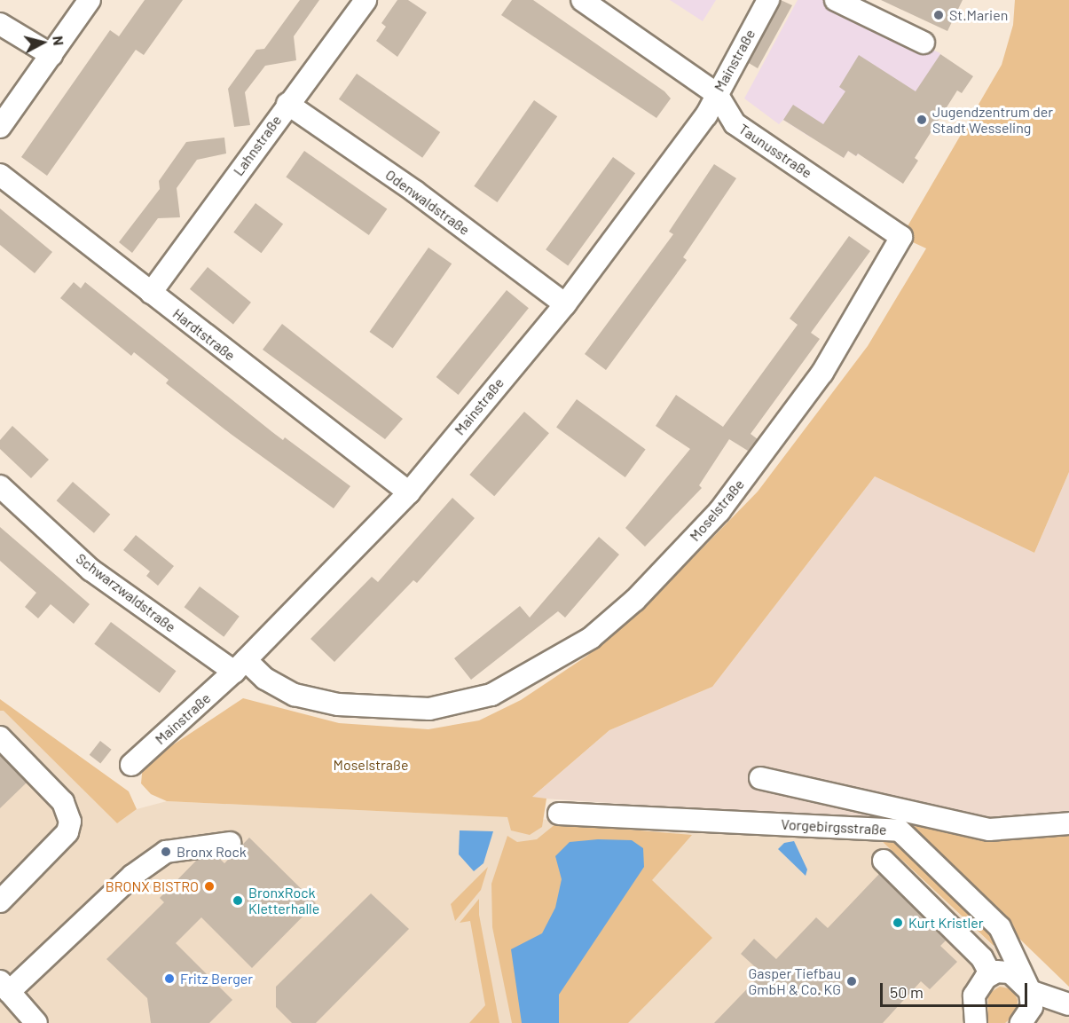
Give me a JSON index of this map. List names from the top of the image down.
{
  "streets": {
    "street": [
      "Mainstraße",
      "Lahnstraße",
      "Taunusstraße",
      "Odenwaldstraße",
      "Hardtstraße",
      "Moselstraße",
      "Schwarzwaldstraße",
      "Vorgebirgsstraße"
    ]
  },
  "crossings": [
    ["Mainstraße", "Taunusstraße"],
    ["Mainstraße", "Odenwaldstraße"],
    ["Mainstraße", "Hardtstraße"],
    ["Mainstraße", "Moselstraße"],
    ["Mainstraße", "Schwarzwaldstraße"],
    ["Lahnstraße", "Odenwaldstraße"],
    ["Lahnstraße", "Hardtstraße"],
    ["Taunusstraße", "Moselstraße"],
    ["Moselstraße", "Schwarzwaldstraße"]
  ],
  "parks": ["Moselstraße"],
  "places": [
    "St.Marien",
    "Jugendzentrum der Stadt Wesseling",
    "Bronx Rock",
    "BRONX BISTRO",
    "BronxRock Kletterhalle",
    "Kurt Kristler",
    "Fritz Berger",
    "Gasper Tiefbau GmbH & Co. KG"
  ],
  "scale_bar": "50 m",
  "north": "right"
}
